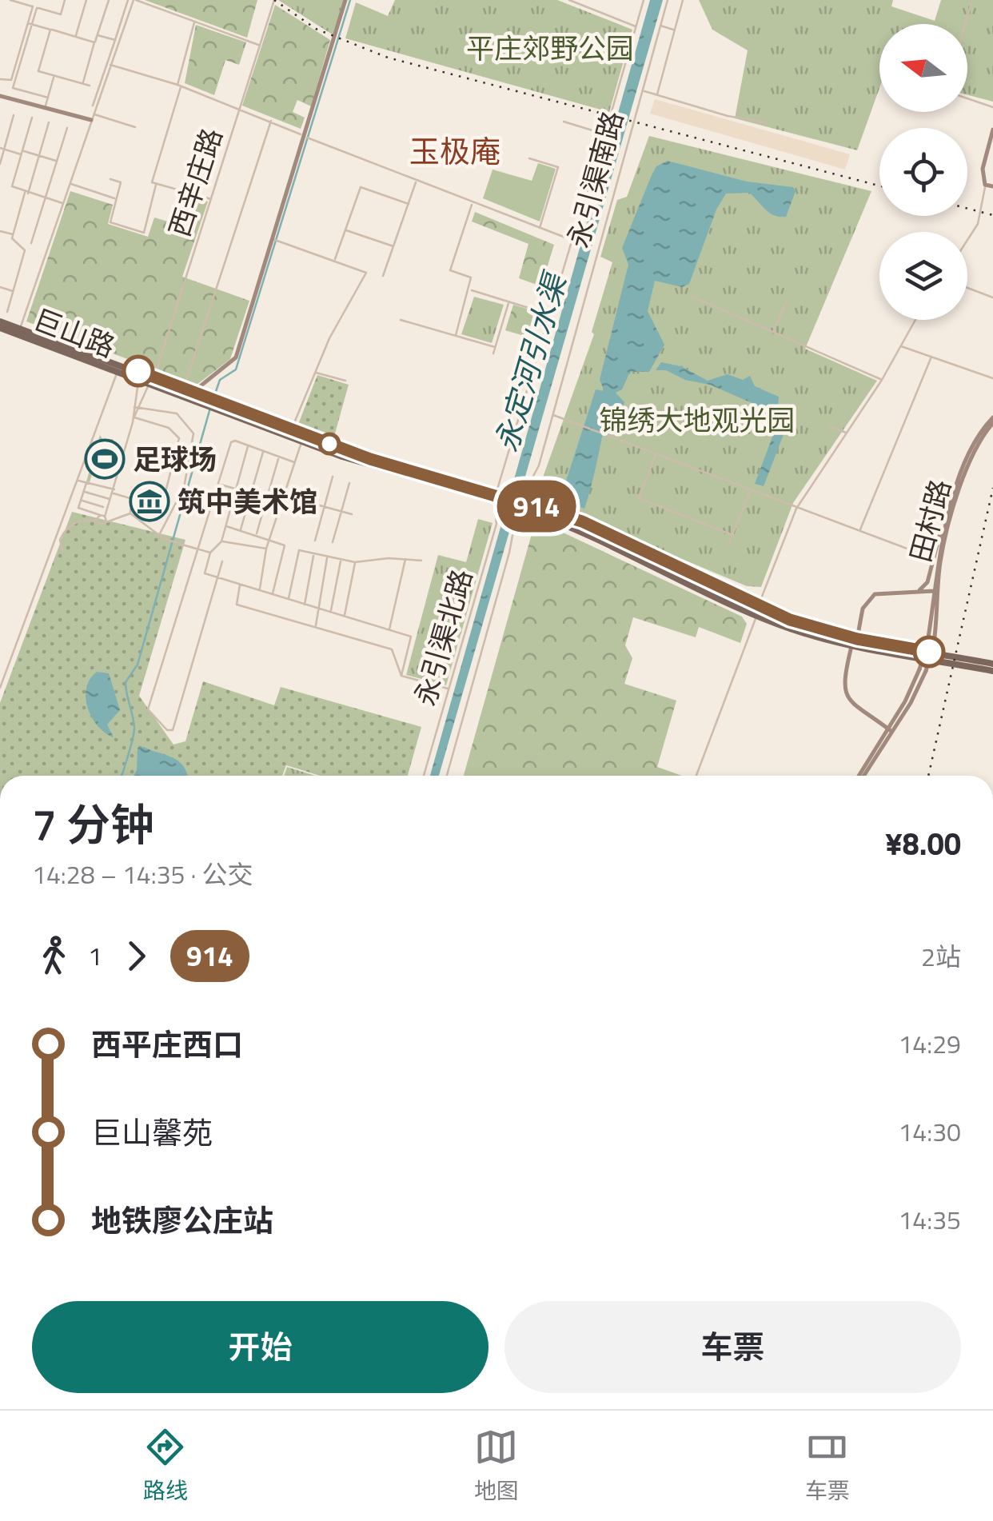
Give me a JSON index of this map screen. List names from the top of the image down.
{
  "streets": {
    "main road": ["巨山路", "田村路"],
    "street": ["永引渠南路", "西辛庄路", "永引渠北路"]
  },
  "crossings": [
    ["西辛庄路", "巨山路"],
    ["巨山路", "永引渠北路"]
  ],
  "districts": ["玉极庵"],
  "water": ["永定河引水渠"],
  "parks": ["平庄郊野公园", "锦绣大地观光园"],
  "places": {
    "sports": ["足球场"],
    "museum": ["筑中美术馆"]
  },
  "lines": ["bus line 914"],
  "north": "left",
  "page": {
    "on_map": "914",
    "heading": ["7 分钟", "14:28 – 14:35 · 公交", "¥8.00"],
    "legs": ["1", "914", "2站"],
    "list": [
      {
        "name": "西平庄西口",
        "value": "14:29"
      },
      {
        "name": "巨山馨苑",
        "value": "14:30"
      },
      {
        "name": "地铁廖公庄站",
        "value": "14:35"
      }
    ],
    "buttons": ["开始", "车票"],
    "tabs": ["路线", "地图", "车票"]
  }
}
